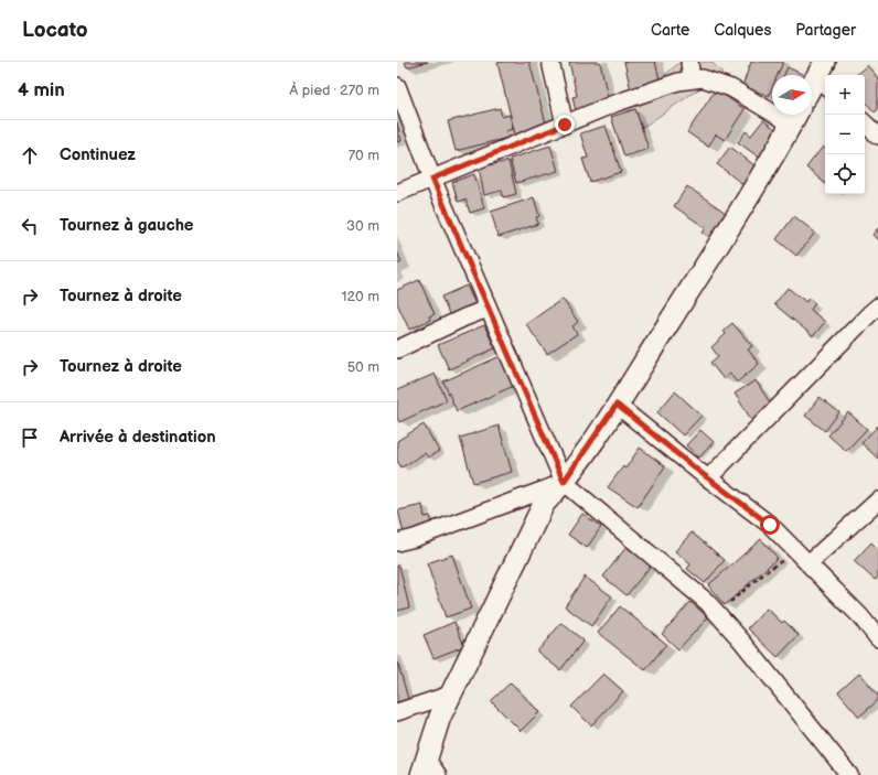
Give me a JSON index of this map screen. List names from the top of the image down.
{
  "north": "right",
  "page": {
    "header": "Locato",
    "nav": ["Carte", "Calques", "Partager"],
    "heading": ["4 min", "À pied · 270 m"],
    "map_buttons": ["+", "−"],
    "list": [
      ["Continuez", "70 m"],
      ["Tournez à gauche", "30 m"],
      ["Tournez à droite", "120 m"],
      ["Tournez à droite", "50 m"],
      "Arrivée à destination"
    ]
  }
}
